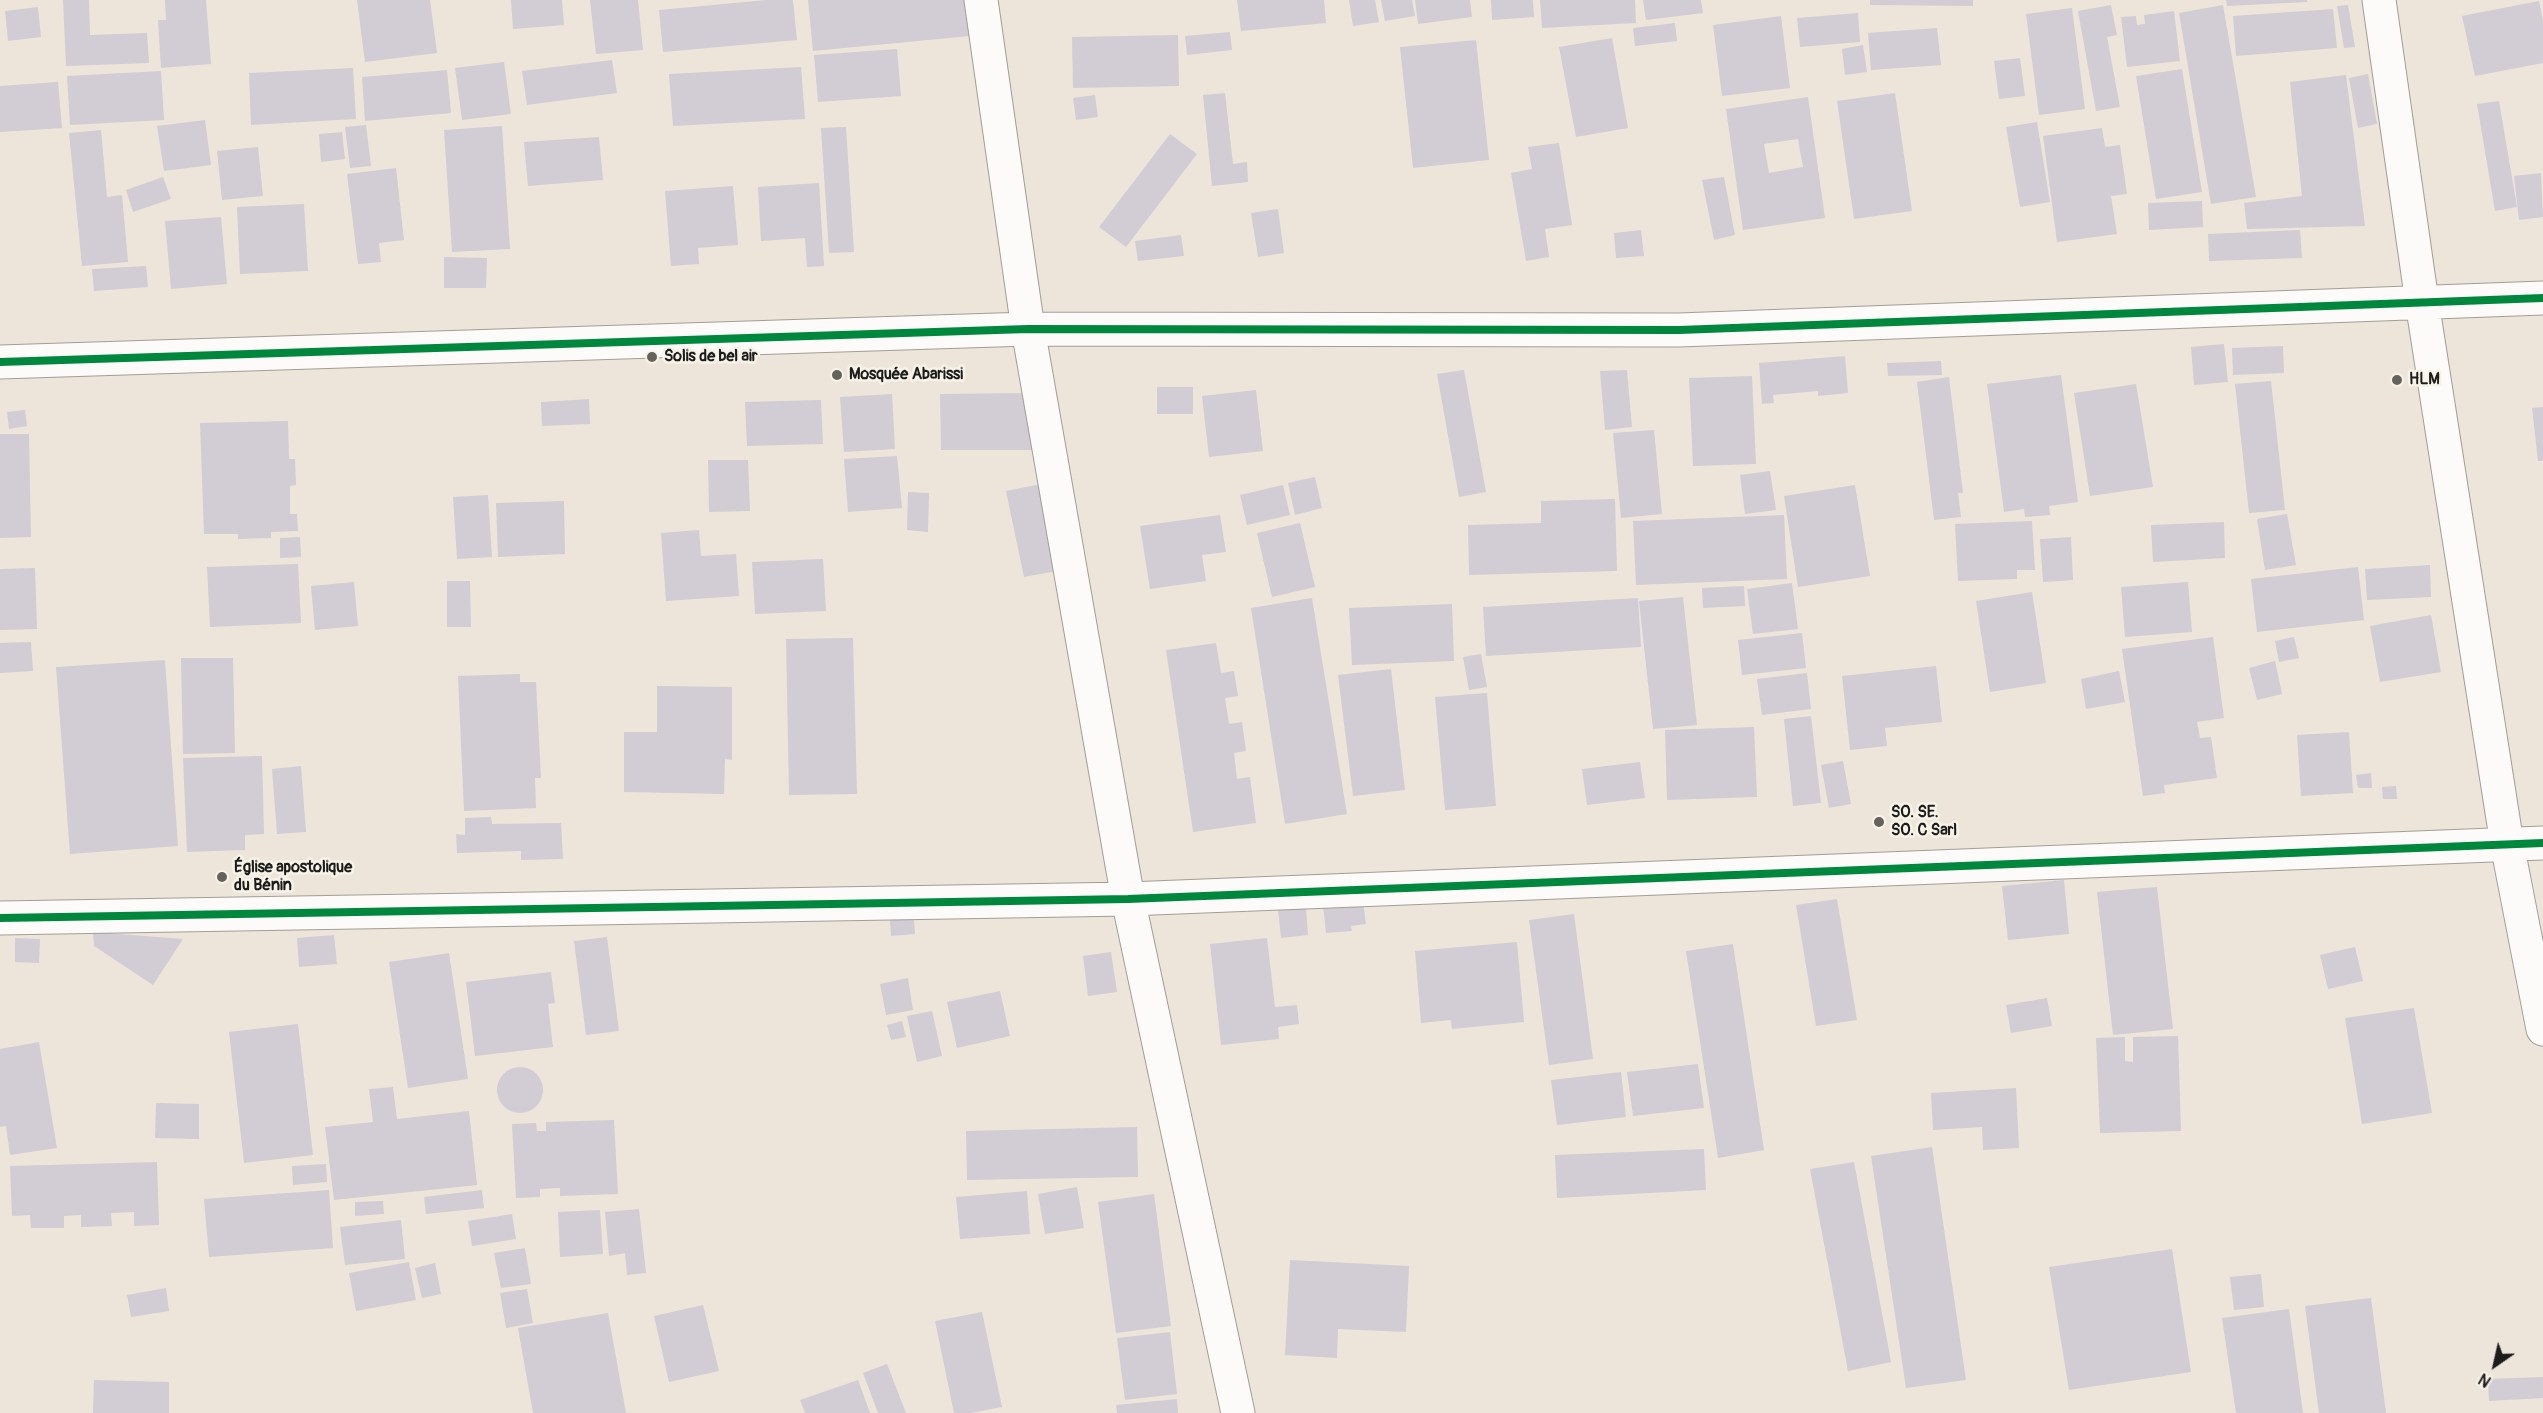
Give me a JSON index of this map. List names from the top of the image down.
{
  "places": [
    "Solis de bel air",
    "Mosquée Abarissi",
    "HLM",
    "SO. SE. SO. C Sarl",
    "Église apostolique du Bénin"
  ],
  "north": "bottom left"
}
